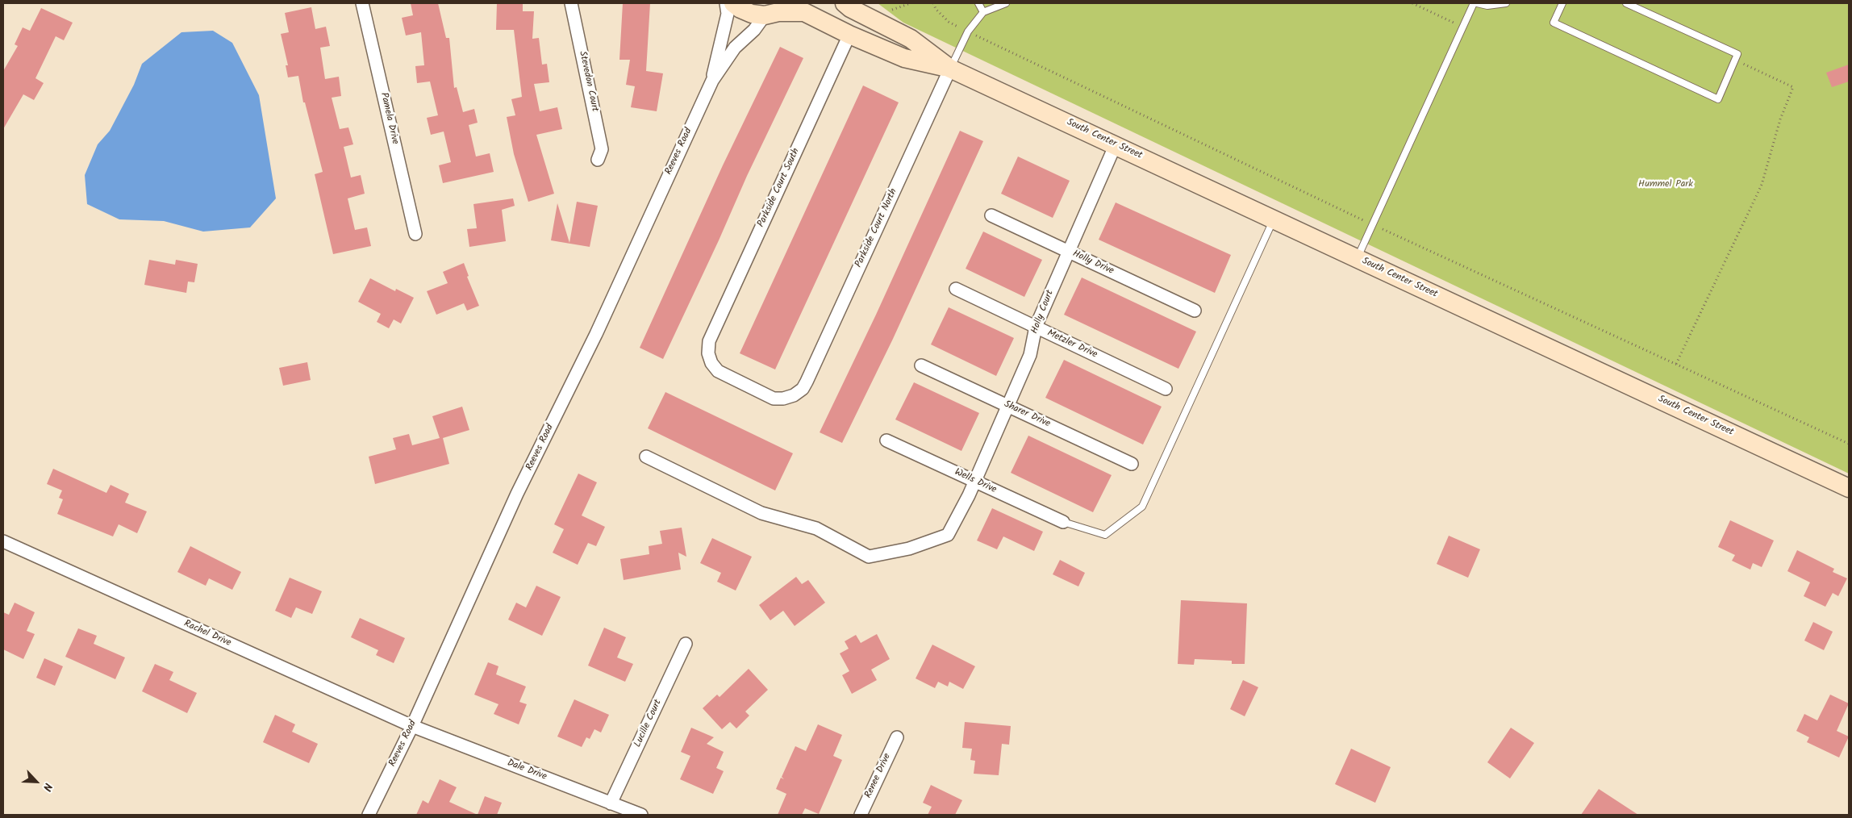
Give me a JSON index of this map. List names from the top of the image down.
{
  "streets": {
    "main road": ["South Center Street"],
    "street": [
      "Stevedon Court",
      "Pamela Drive",
      "Reeves Road",
      "Parkside Court South",
      "Parkside Court North",
      "Holly Drive",
      "Holly Court",
      "Metzler Drive",
      "Sharer Drive",
      "Wells Drive",
      "Rachel Drive",
      "Lucille Court",
      "Dale Drive",
      "Renee Drive"
    ]
  },
  "crossings": [
    ["South Center Street", "Reeves Road"],
    ["South Center Street", "Parkside Court South"],
    ["South Center Street", "Parkside Court North"],
    ["South Center Street", "Holly Court"],
    ["Reeves Road", "Rachel Drive"],
    ["Reeves Road", "Dale Drive"],
    ["Parkside Court South", "Parkside Court North"],
    ["Holly Drive", "Holly Court"],
    ["Holly Court", "Metzler Drive"],
    ["Holly Court", "Sharer Drive"],
    ["Holly Court", "Wells Drive"],
    ["Rachel Drive", "Dale Drive"],
    ["Lucille Court", "Dale Drive"]
  ],
  "parks": ["Hummel Park"],
  "north": "bottom right"
}
